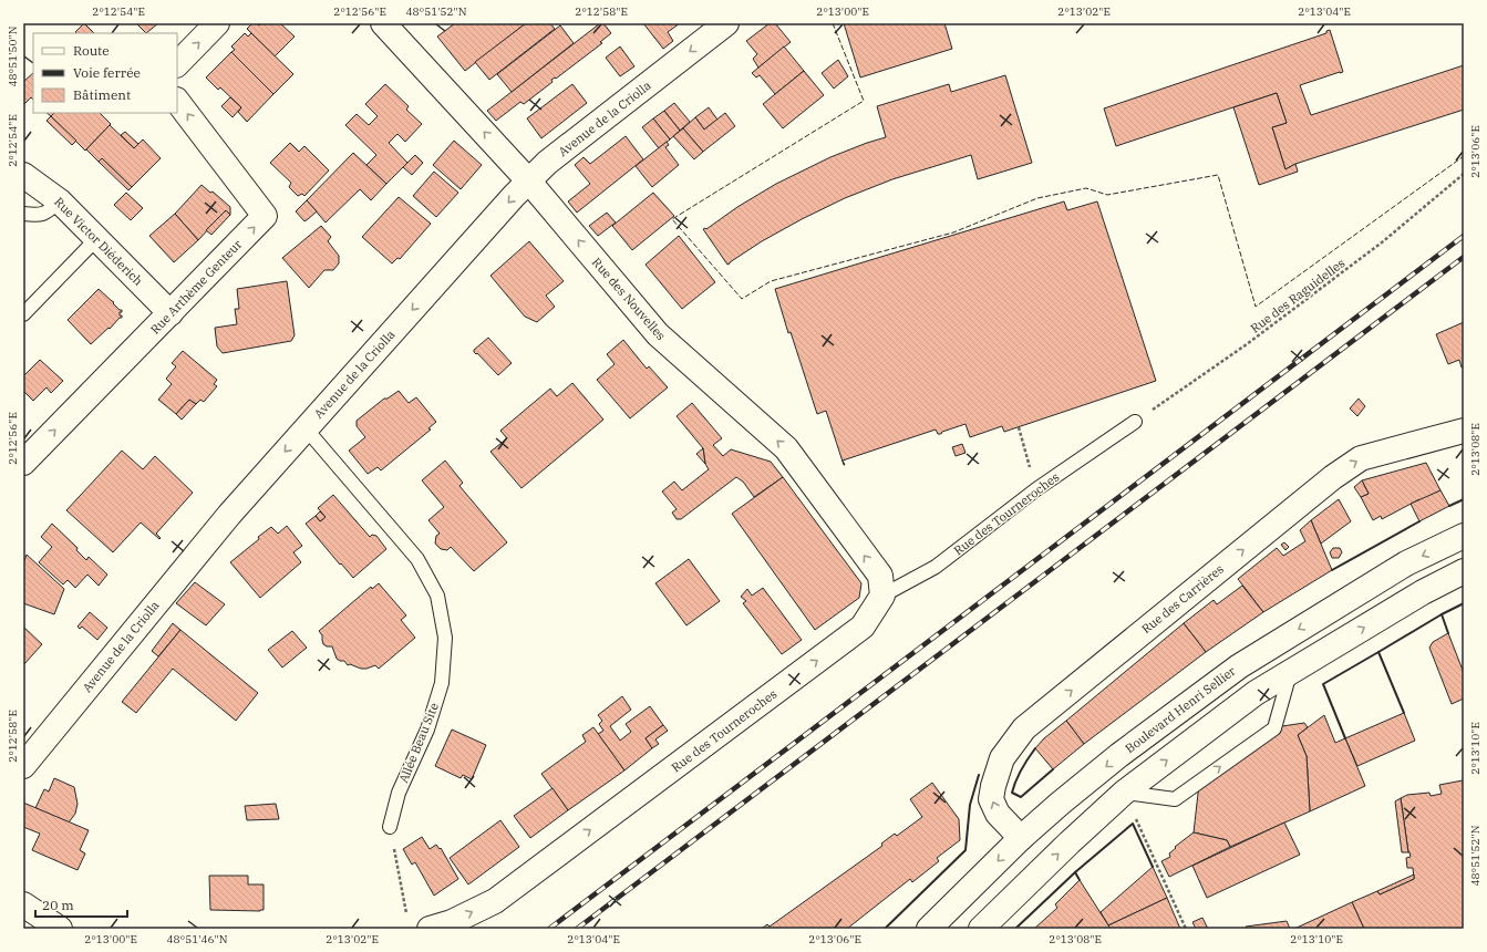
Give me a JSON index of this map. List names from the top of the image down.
{
  "streets": {
    "street": [
      "Avenue de la Criolla",
      "Rue Victor Diéderich",
      "Rue Arthème Genteur",
      "Rue des Nouvelles",
      "Rue des Tourneroches",
      "Rue des Carrières",
      "Boulevard Henri Sellier"
    ],
    "lane": ["Allée Beau Site"],
    "path": ["Rue des Raguidelles"]
  },
  "crossings": [
    ["Avenue de la Criolla", "Rue des Nouvelles"],
    ["Avenue de la Criolla", "Allée Beau Site"],
    ["Rue Victor Diéderich", "Rue Arthème Genteur"],
    ["Rue des Raguidelles", "Rue des Tourneroches"],
    ["Rue des Nouvelles", "Rue des Tourneroches"],
    ["Rue des Carrières", "Boulevard Henri Sellier"]
  ],
  "one_way": [
    "Avenue de la Criolla",
    "Rue Arthème Genteur",
    "Rue des Nouvelles",
    "Rue des Tourneroches"
  ],
  "legend": ["Route", "Voie ferrée", "Bâtiment"],
  "scale_bar": "20 m",
  "coordinates": [
    "2°12'54\"E",
    "2°12'56\"E",
    "48°51'52\"N",
    "2°12'58\"E",
    "2°13'00\"E",
    "2°13'02\"E",
    "2°13'04\"E",
    "48°51'50\"N",
    "2°13'06\"E",
    "2°13'08\"E",
    "2°13'10\"E",
    "48°51'46\"N"
  ]
}
